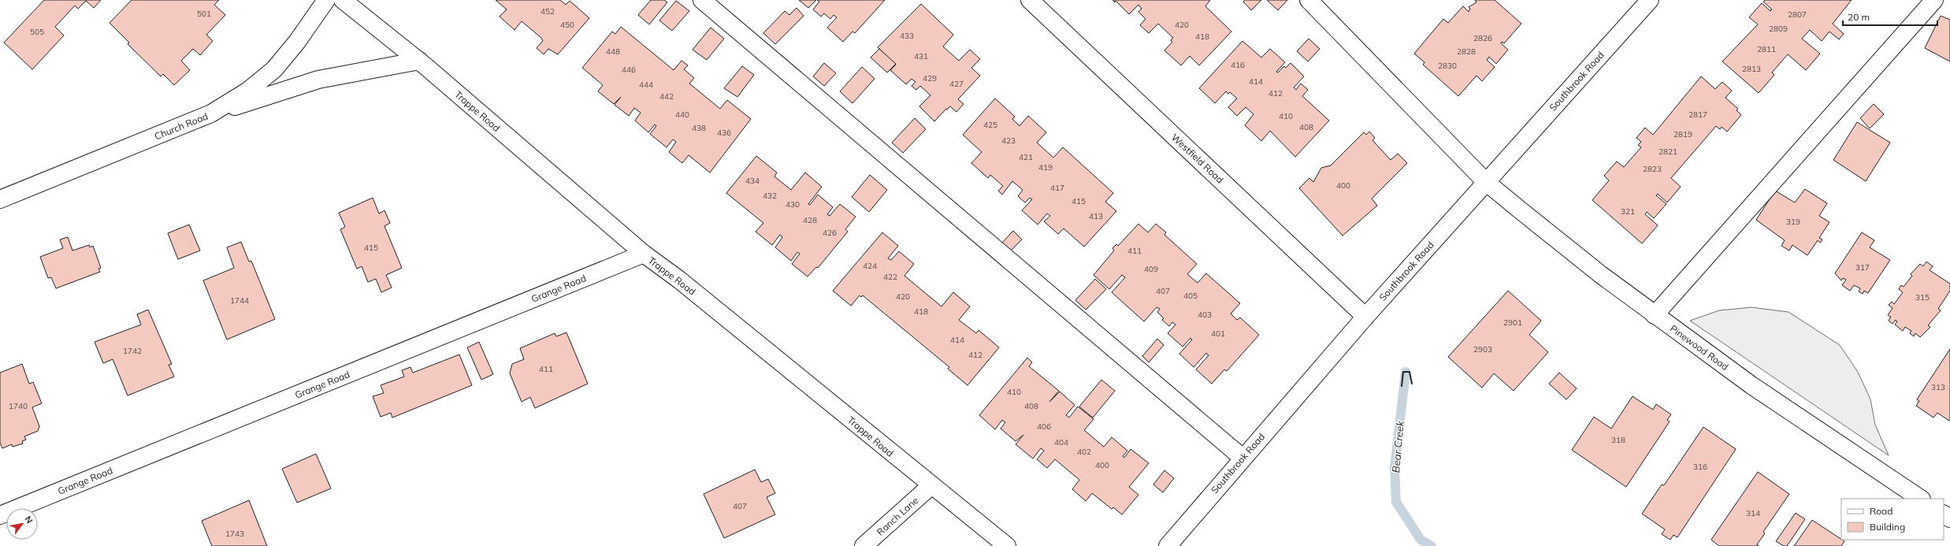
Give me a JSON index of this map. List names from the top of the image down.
{
  "streets": {
    "street": [
      "Southbrook Road",
      "Trappe Road",
      "Church Road",
      "Westfield Road",
      "Grange Road",
      "Pinewood Road",
      "Ranch Lane"
    ]
  },
  "crossings": [
    ["Southbrook Road", "Westfield Road"],
    ["Southbrook Road", "Pinewood Road"],
    ["Trappe Road", "Grange Road"],
    ["Trappe Road", "Ranch Lane"]
  ],
  "water": ["Bear Creek"],
  "house_numbers": [
    "452",
    "501",
    "2807",
    "450",
    "420",
    "2809",
    "505",
    "433",
    "418",
    "2826",
    "2811",
    "448",
    "2828",
    "431",
    "416",
    "2830",
    "2813",
    "446",
    "429",
    "414",
    "427",
    "444",
    "412",
    "442",
    "440",
    "2817",
    "410",
    "425",
    "408",
    "438",
    "436",
    "2819",
    "423",
    "2821",
    "421",
    "419",
    "2823",
    "434",
    "400",
    "417",
    "432",
    "415",
    "430",
    "321",
    "413",
    "428",
    "319",
    "426",
    "415",
    "411",
    "424",
    "317",
    "409",
    "422",
    "407",
    "405",
    "420",
    "315",
    "1744",
    "418",
    "403",
    "2901",
    "401",
    "414",
    "2903",
    "1742",
    "412",
    "411",
    "313",
    "410",
    "1740",
    "408",
    "406",
    "318",
    "404",
    "402",
    "400",
    "316",
    "407",
    "314",
    "1743"
  ],
  "legend": ["Road", "Building"],
  "scale_bar": "20 m",
  "north": "top right"
}
